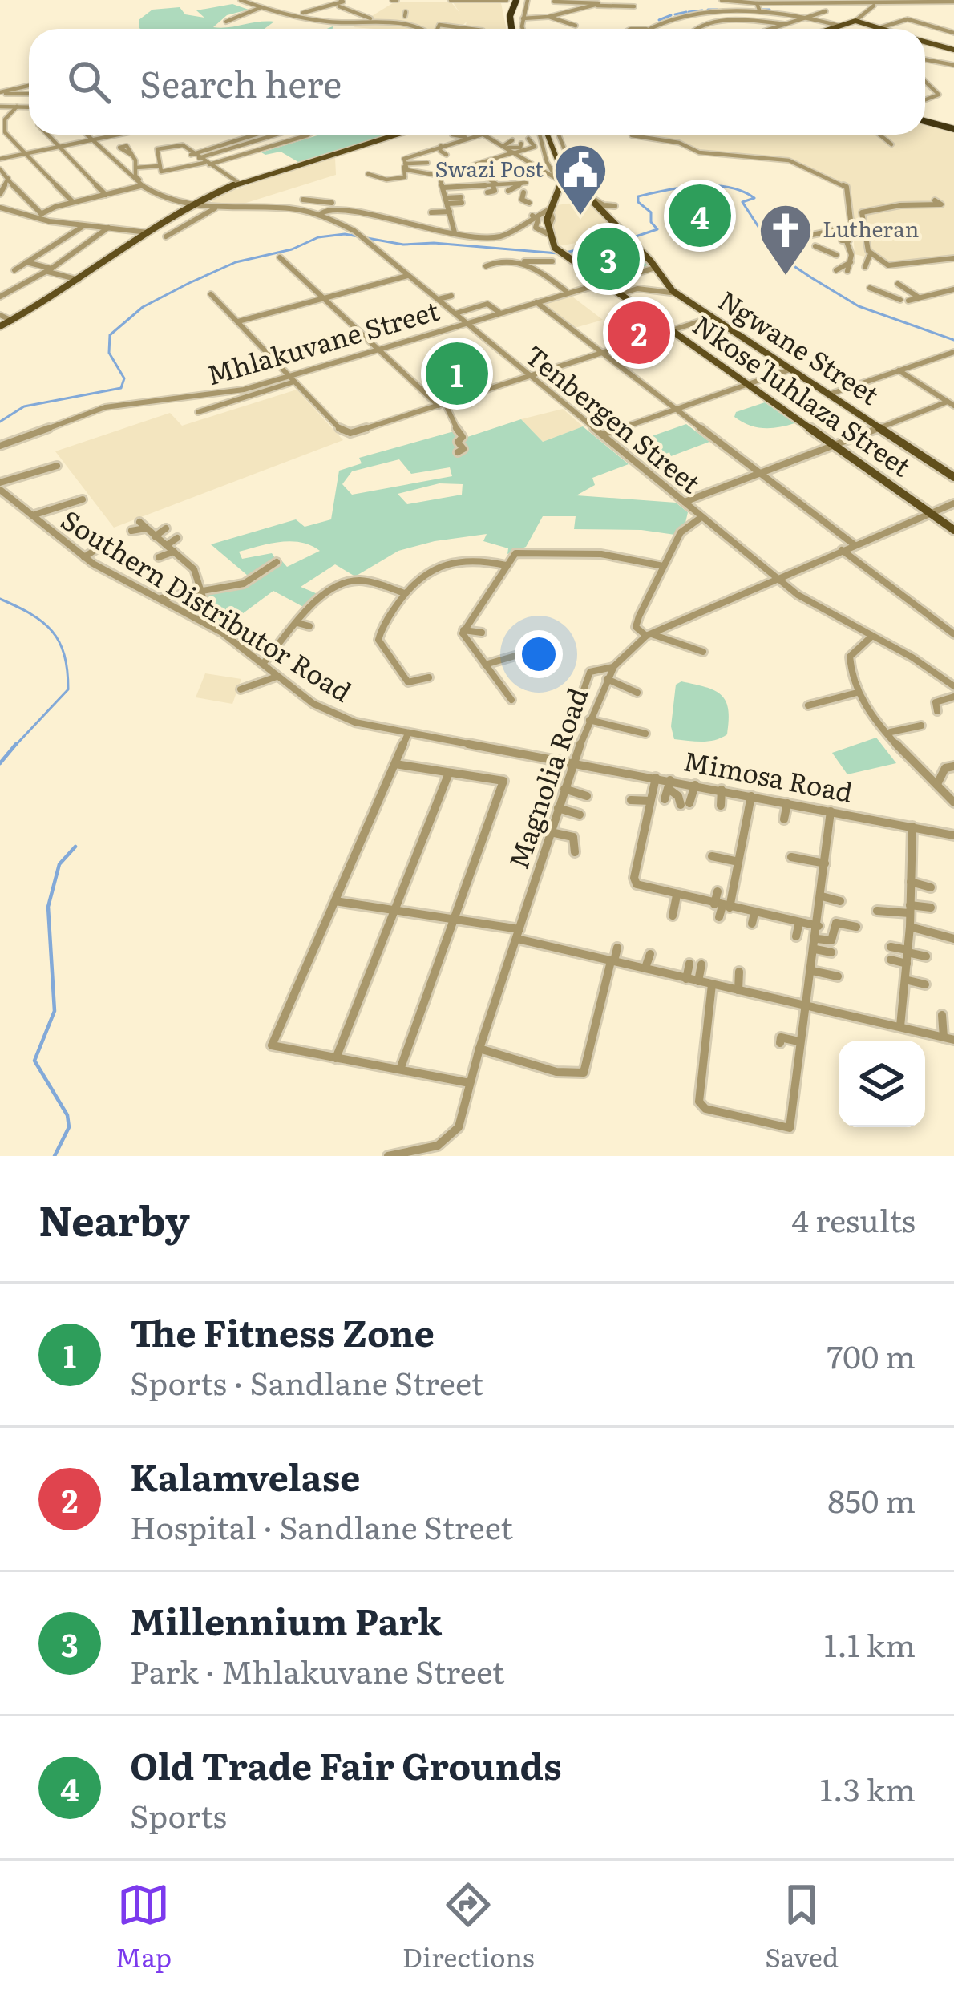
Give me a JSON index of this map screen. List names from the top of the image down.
{
  "streets": {
    "main road": ["Ngwane Street", "Nkose'luhlaza Street"],
    "street": [
      "Mhlakuvane Street",
      "Tenbergen Street",
      "Southern Distributor Road",
      "Mimosa Road",
      "Magnolia Road"
    ]
  },
  "crossings": [
    ["Mhlakuvane Street", "Ngwane Street"],
    ["Mhlakuvane Street", "Nkose'luhlaza Street"],
    ["Mhlakuvane Street", "Tenbergen Street"],
    ["Nkose'luhlaza Street", "Magnolia Road"],
    ["Tenbergen Street", "Magnolia Road"],
    ["Southern Distributor Road", "Mimosa Road"],
    ["Southern Distributor Road", "Magnolia Road"],
    ["Mimosa Road", "Magnolia Road"]
  ],
  "places": {
    "public building": ["Swazi Post"],
    "church": ["Lutheran"]
  },
  "page": {
    "search": "Search here",
    "pins": [
      "4",
      "3",
      "2",
      "1"
    ],
    "heading": ["Nearby", "4 results"],
    "list": [
      {
        "mark": "1",
        "name": "The Fitness Zone",
        "note": "Sports · Sandlane Street",
        "value": "700 m"
      },
      {
        "mark": "2",
        "name": "Kalamvelase",
        "note": "Hospital · Sandlane Street",
        "value": "850 m"
      },
      {
        "mark": "3",
        "name": "Millennium Park",
        "note": "Park · Mhlakuvane Street",
        "value": "1.1 km"
      },
      {
        "mark": "4",
        "name": "Old Trade Fair Grounds",
        "note": "Sports",
        "value": "1.3 km"
      }
    ],
    "nav": ["Map", "Directions", "Saved"]
  }
}
